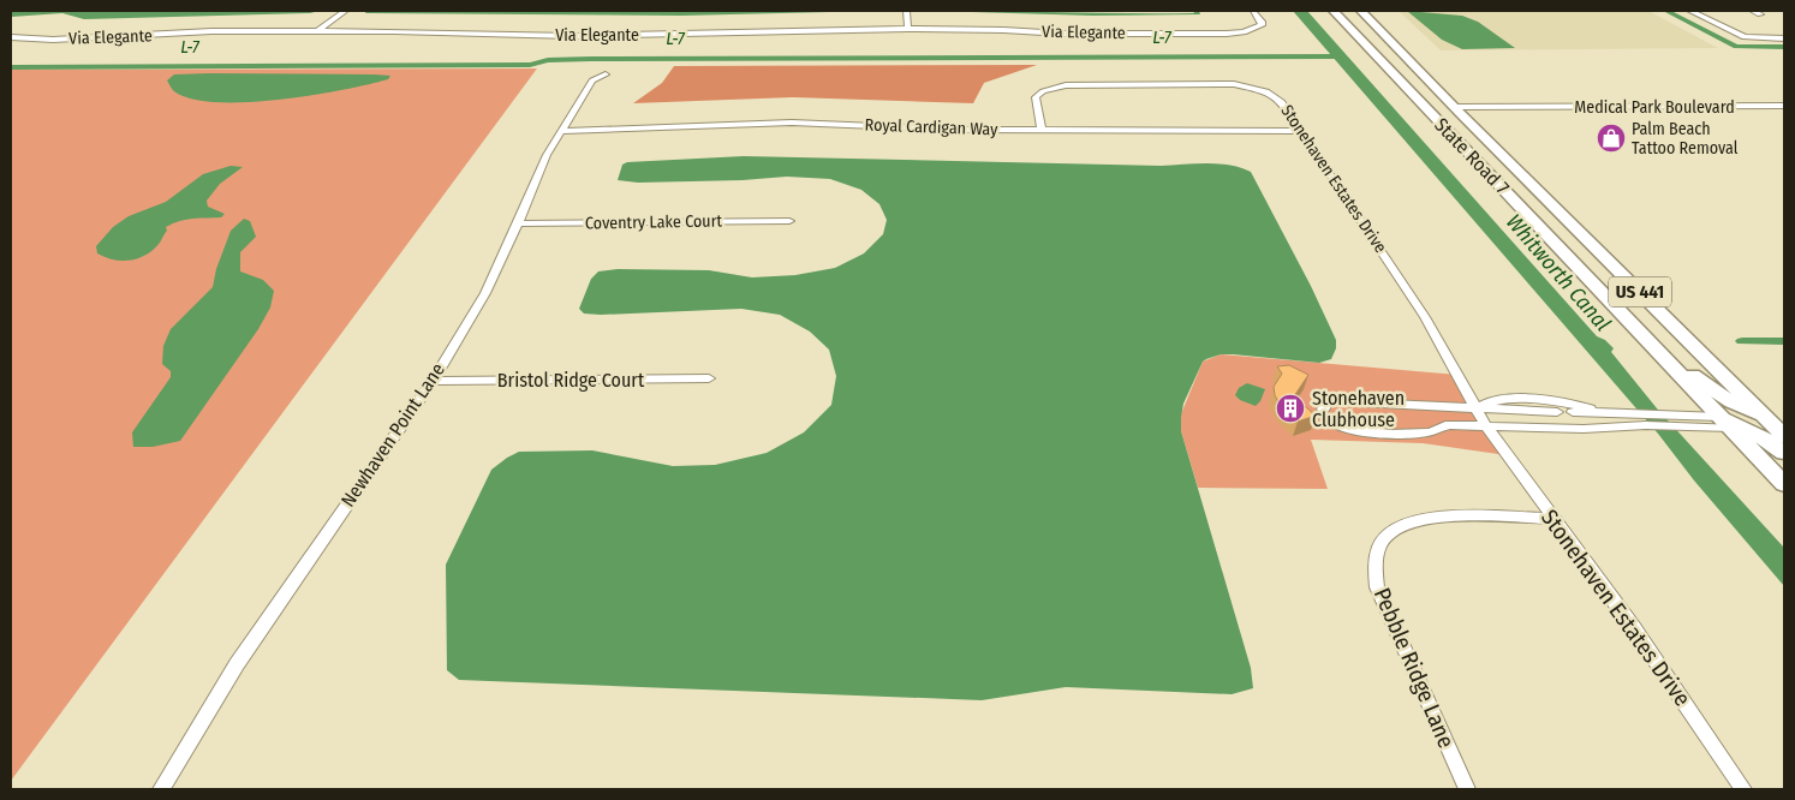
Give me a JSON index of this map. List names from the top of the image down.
{
  "streets": {
    "main road": ["State Road 7", "US 441"],
    "street": [
      "Via Elegante",
      "Medical Park Boulevard",
      "Royal Cardigan Way",
      "Stonehaven Estates Drive",
      "Coventry Lake Court",
      "Bristol Ridge Court",
      "Newhaven Point Lane",
      "Pebble Ridge Lane"
    ]
  },
  "crossings": [
    ["Medical Park Boulevard", "State Road 7"],
    ["Royal Cardigan Way", "Stonehaven Estates Drive"],
    ["Royal Cardigan Way", "Newhaven Point Lane"],
    ["Stonehaven Estates Drive", "Pebble Ridge Lane"],
    ["Coventry Lake Court", "Newhaven Point Lane"],
    ["Bristol Ridge Court", "Newhaven Point Lane"]
  ],
  "water": ["L-7", "Whitworth Canal"],
  "places": {
    "shop": ["Palm Beach Tattoo Removal"],
    "building": ["Stonehaven Clubhouse"]
  }
}
